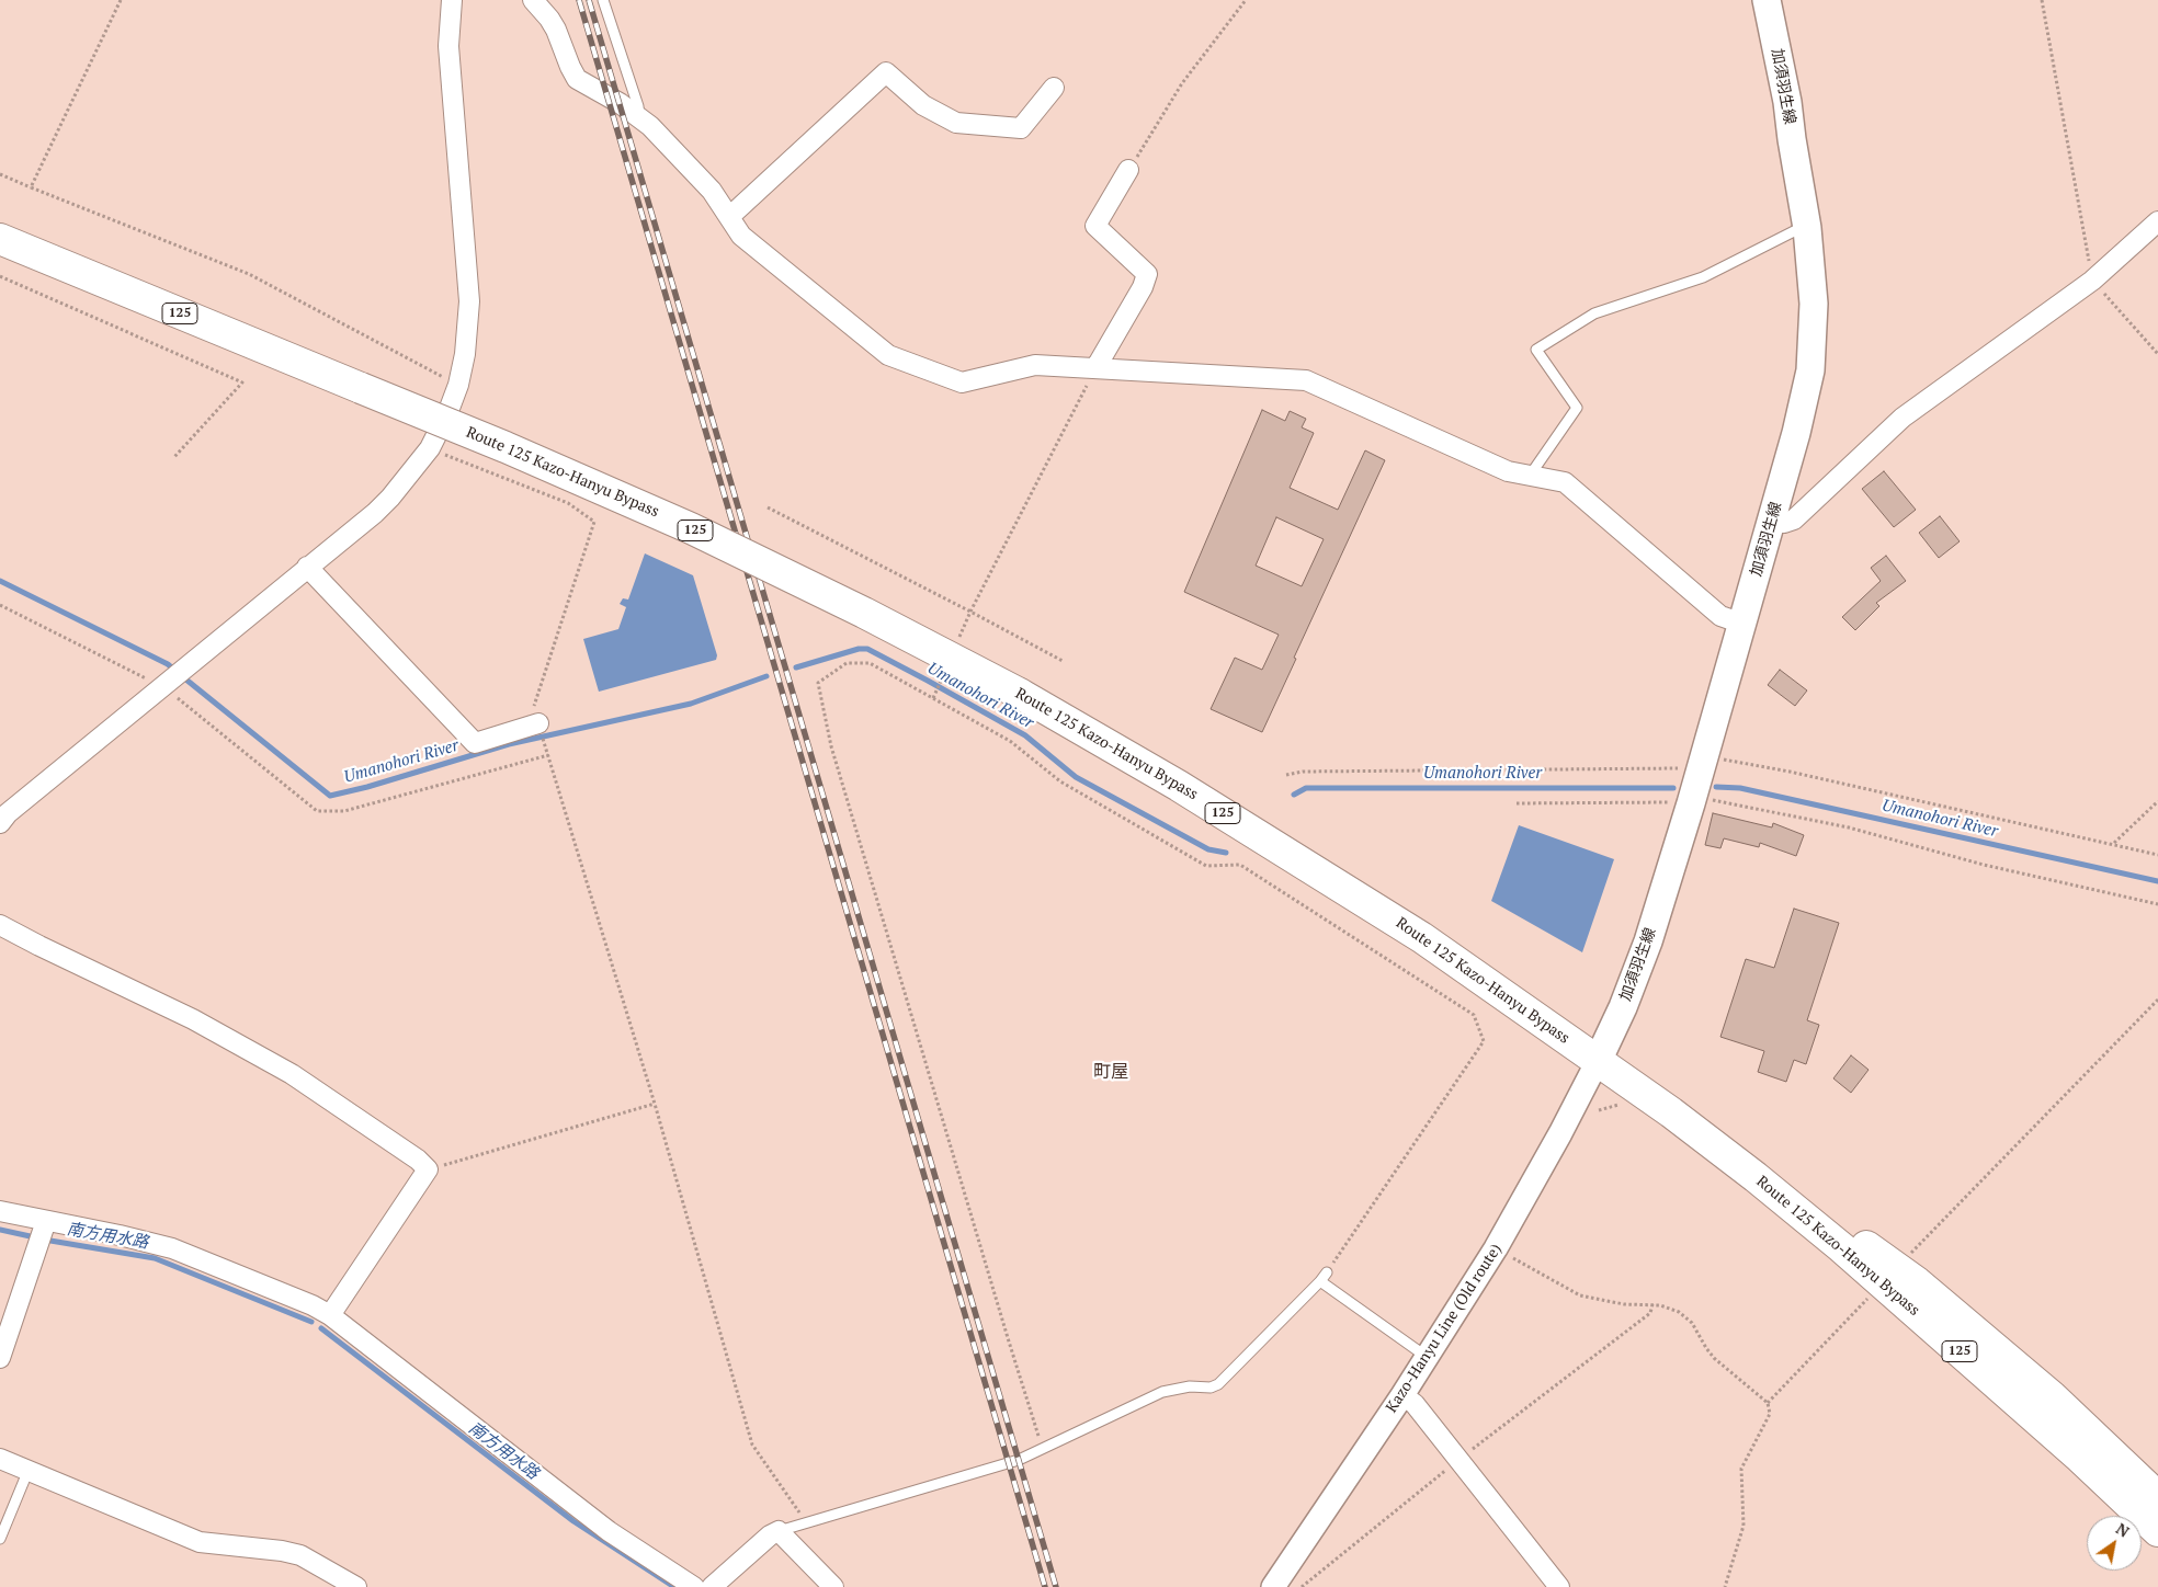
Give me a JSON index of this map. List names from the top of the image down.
{
  "streets": {
    "highway": ["125", "Route 125 Kazo-Hanyu Bypass"],
    "main road": ["加須羽生線"],
    "street": ["Kazo-Hanyu Line (Old route)"]
  },
  "crossings": [
    ["加須羽生線", "Route 125 Kazo-Hanyu Bypass"],
    ["加須羽生線", "Kazo-Hanyu Line (Old route)"],
    ["Route 125 Kazo-Hanyu Bypass", "Kazo-Hanyu Line (Old route)"]
  ],
  "districts": ["町屋"],
  "water": ["Umanohori River", "南方用水路"],
  "north": "top right"
}
